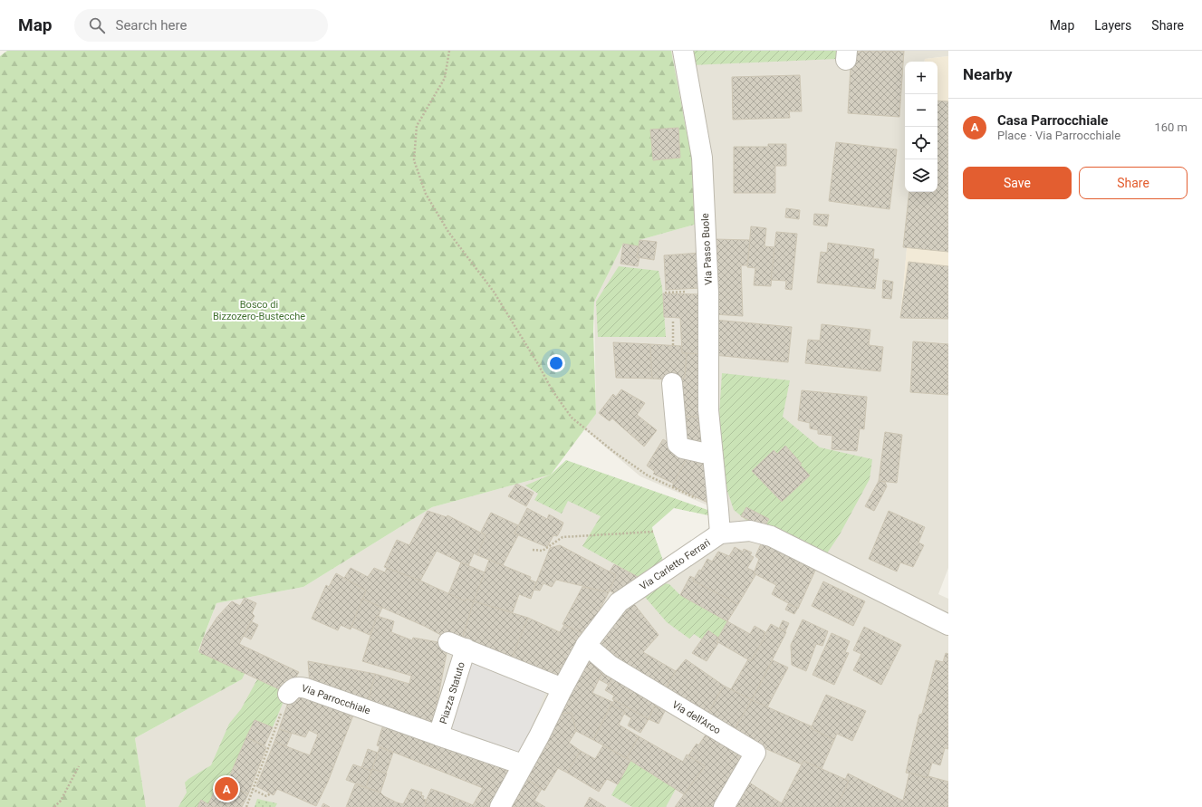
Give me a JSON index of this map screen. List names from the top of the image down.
{
  "streets": {
    "street": [
      "Via Passo Buole",
      "Via Carletto Ferrari",
      "Piazza Statuto",
      "Via Parrocchiale",
      "Via dell'Arco"
    ]
  },
  "crossings": [
    ["Via Passo Buole", "Via Carletto Ferrari"],
    ["Via Carletto Ferrari", "Piazza Statuto"],
    ["Via Carletto Ferrari", "Via dell'Arco"],
    ["Piazza Statuto", "Via Parrocchiale"]
  ],
  "parks": ["Bosco di Bizzozero-Bustecche"],
  "page": {
    "header": "Map",
    "search": "Search here",
    "nav": ["Map", "Layers", "Share"],
    "heading": "Nearby",
    "map_buttons": ["+", "−"],
    "list": [
      {
        "mark": "A",
        "name": "Casa Parrocchiale",
        "note": "Place · Via Parrocchiale",
        "value": "160 m"
      }
    ],
    "buttons": ["Save", "Share"],
    "pins": "A"
  }
}
